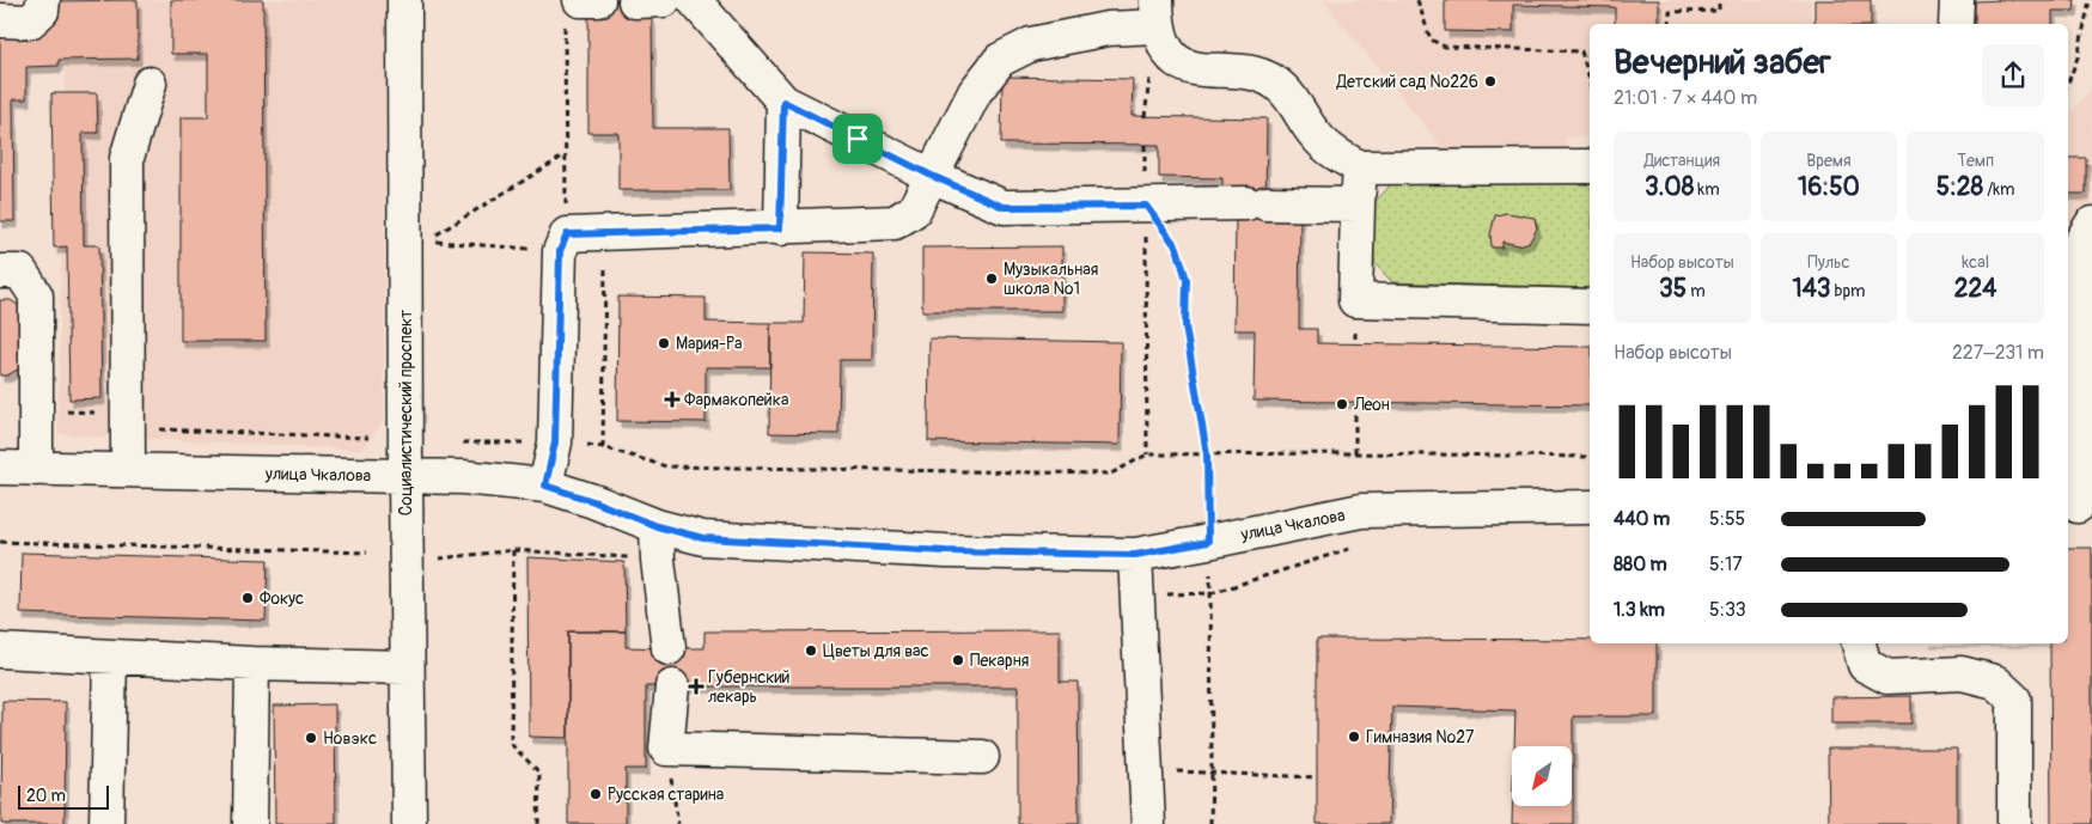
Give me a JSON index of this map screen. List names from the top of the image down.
{
  "streets": {
    "street": ["Социалистический проспект", "улица Чкалова"]
  },
  "crossings": [
    ["Социалистический проспект", "улица Чкалова"]
  ],
  "places": {
    "other": [
      "Детский сад №226",
      "Музыкальная школа №1",
      "Мария-Ра",
      "Леон",
      "Фокус",
      "Цветы для вас",
      "Пекарня",
      "Гимназия №27",
      "Новэкс",
      "Русская старина"
    ],
    "health": ["Фармакопейка", "Губернский лекарь"]
  },
  "scale_bar": "20 m",
  "north": "bottom left",
  "page": {
    "heading": ["Вечерний забег", "21:01 · 7 × 440 m"],
    "stats": [
      ["Дистанция", "3.08 km"],
      ["Время", "16:50"],
      ["Темп", "5:28 /km"],
      ["Набор высоты", "35 m"],
      ["Пульс", "143 bpm"],
      ["kcal", "224"]
    ],
    "chart": ["Набор высоты", "227–231 m"],
    "list": [
      {
        "name": "440 m",
        "note": "5:55"
      },
      {
        "name": "880 m",
        "note": "5:17"
      },
      {
        "name": "1.3 km",
        "note": "5:33"
      }
    ],
    "scale": "20 m"
  }
}
